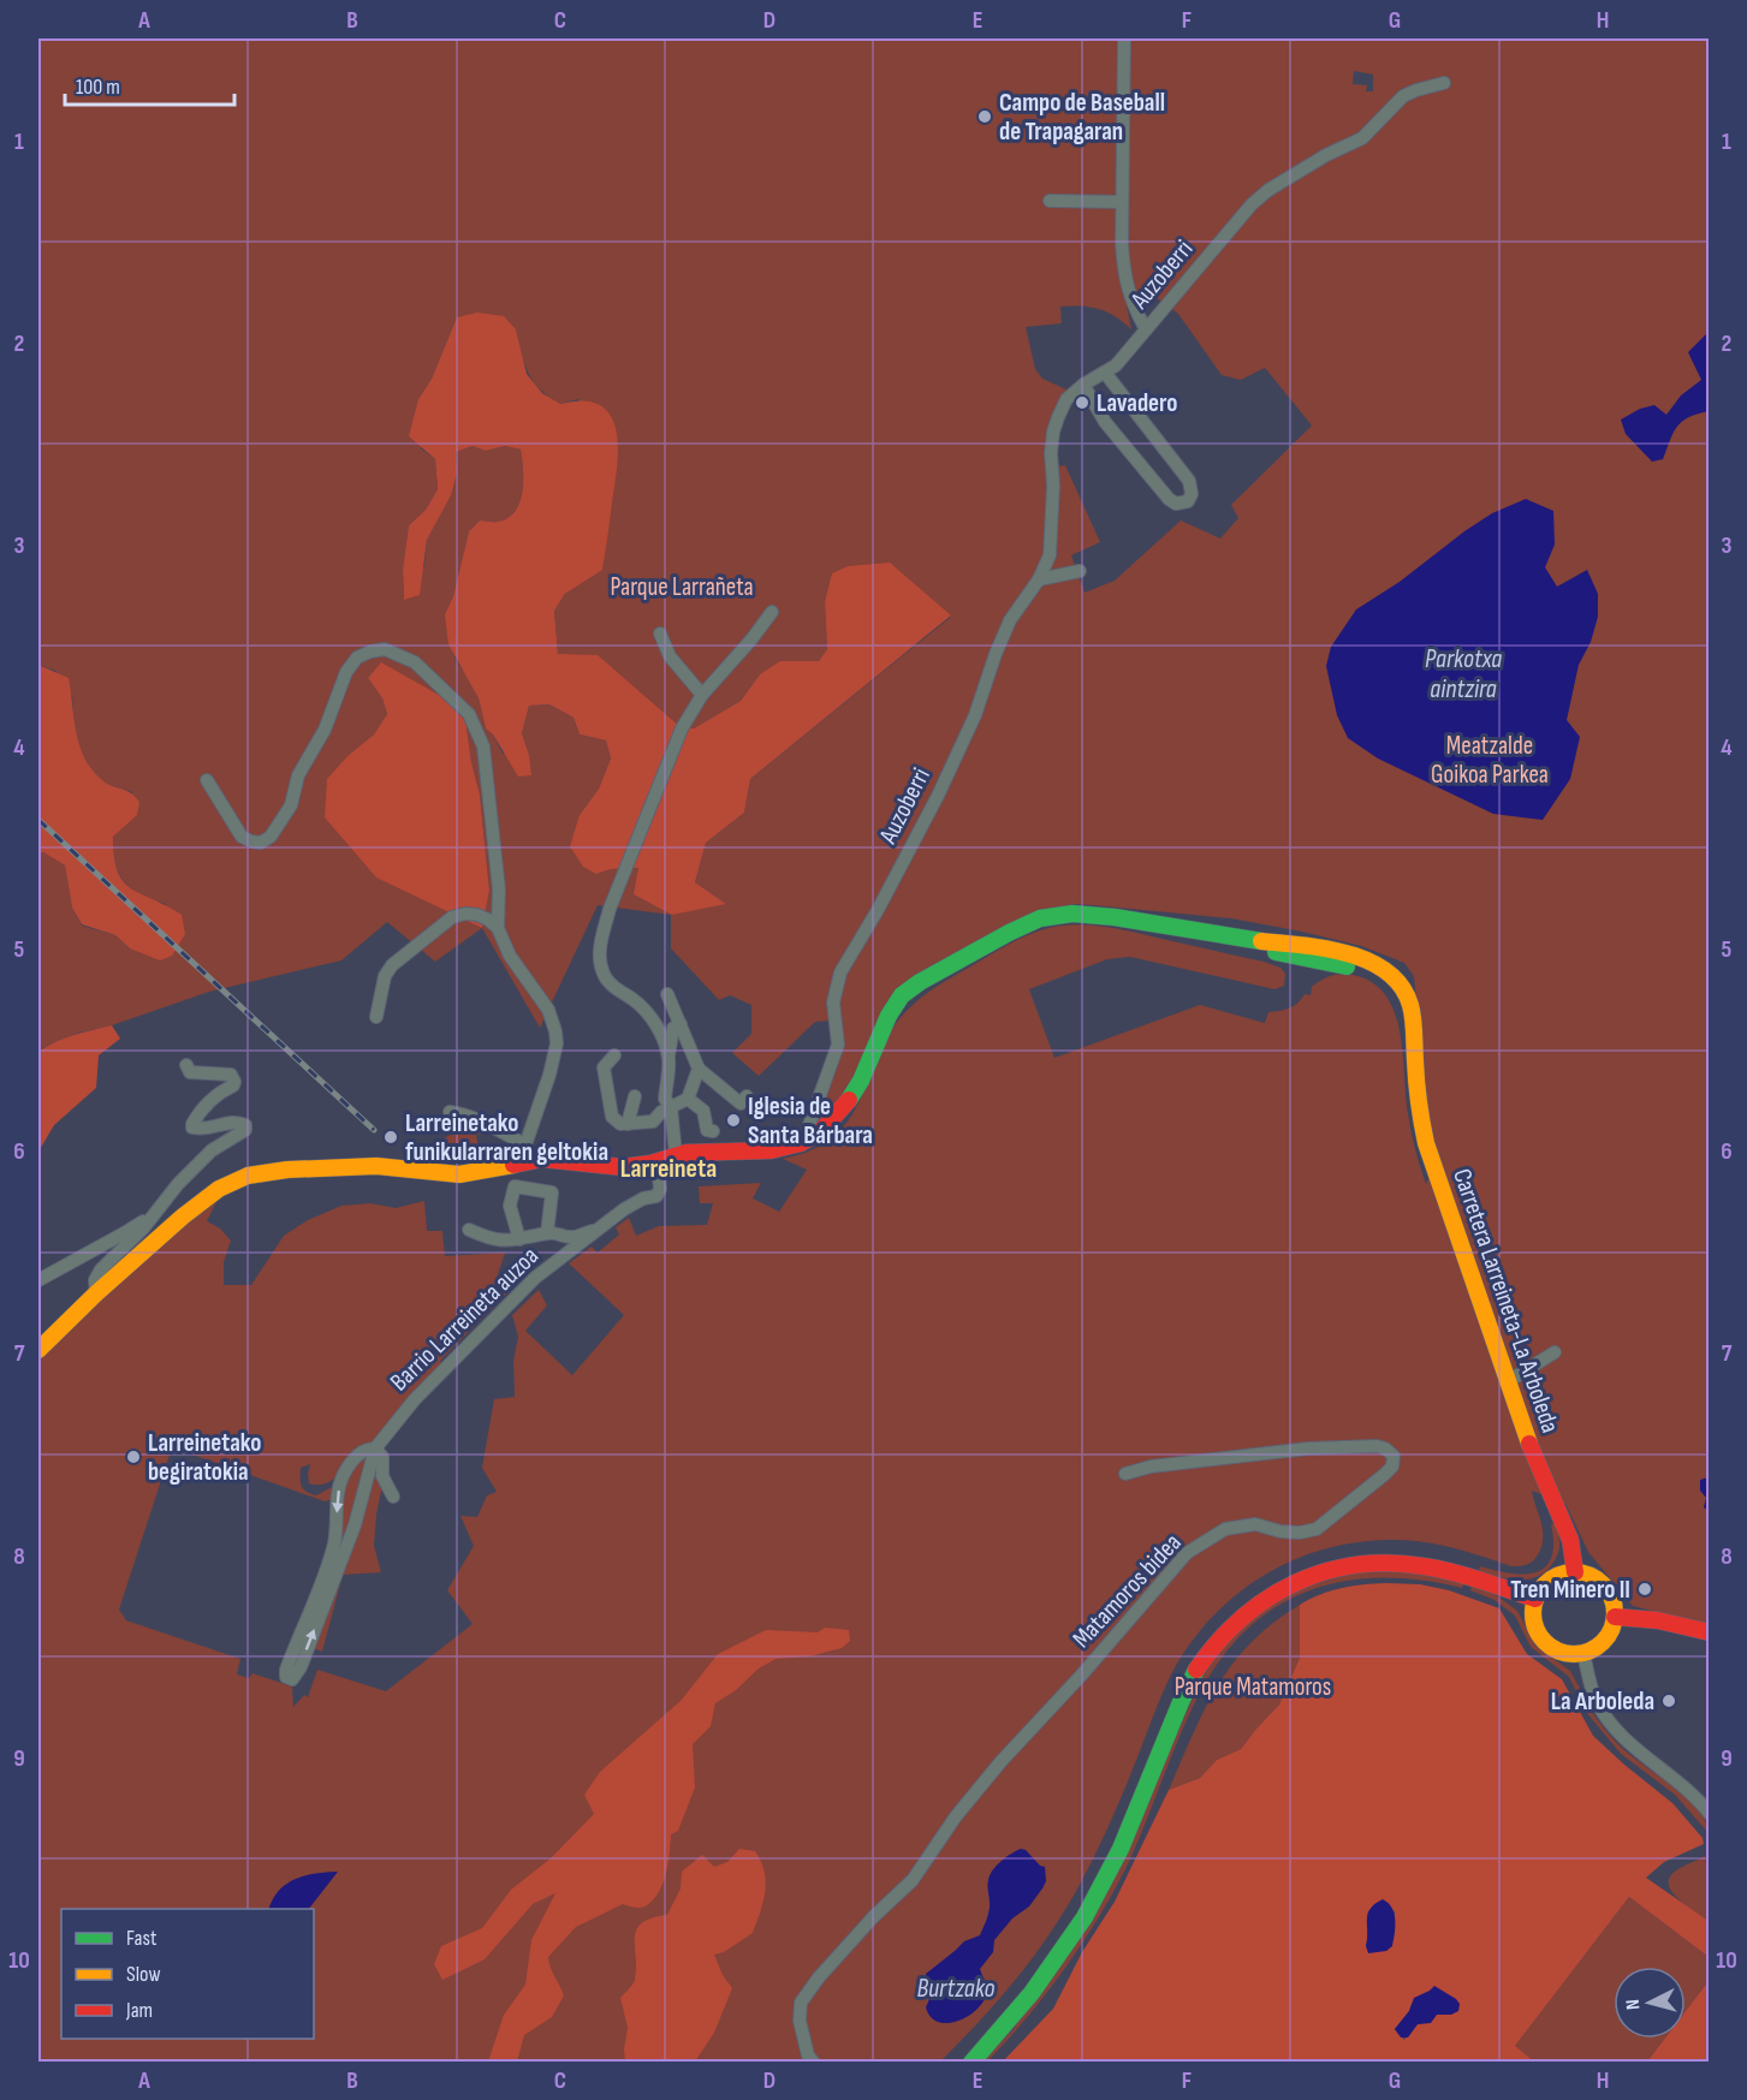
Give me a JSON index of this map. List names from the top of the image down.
{
  "streets": {
    "street": [
      "Auzoberri",
      "Carretera Larreineta-La Arboleda",
      "Barrio Larreineta auzoa",
      "Matamoros bidea"
    ]
  },
  "crossings": [
    ["Auzoberri", "Carretera Larreineta-La Arboleda"]
  ],
  "districts": ["Larreineta"],
  "water": ["Parkotxa aintzira", "Burtzako"],
  "parks": ["Parque Larrañeta", "Meatzalde Goikoa Parkea", "Parque Matamoros"],
  "places": [
    "Campo de Baseball de Trapagaran",
    "Lavadero",
    "Iglesia de Santa Bárbara",
    "Larreinetako funikularraren geltokia",
    "Larreinetako begiratokia",
    "Tren Minero II",
    "La Arboleda"
  ],
  "legend": ["Fast", "Slow", "Jam"],
  "scale_bar": "100 m",
  "north": "left",
  "grid": {
    "columns": [
      "A",
      "B",
      "C",
      "D",
      "E",
      "F",
      "G",
      "H"
    ],
    "rows": [
      "1",
      "2",
      "3",
      "4",
      "5",
      "6",
      "7",
      "8",
      "9",
      "10"
    ]
  }
}
